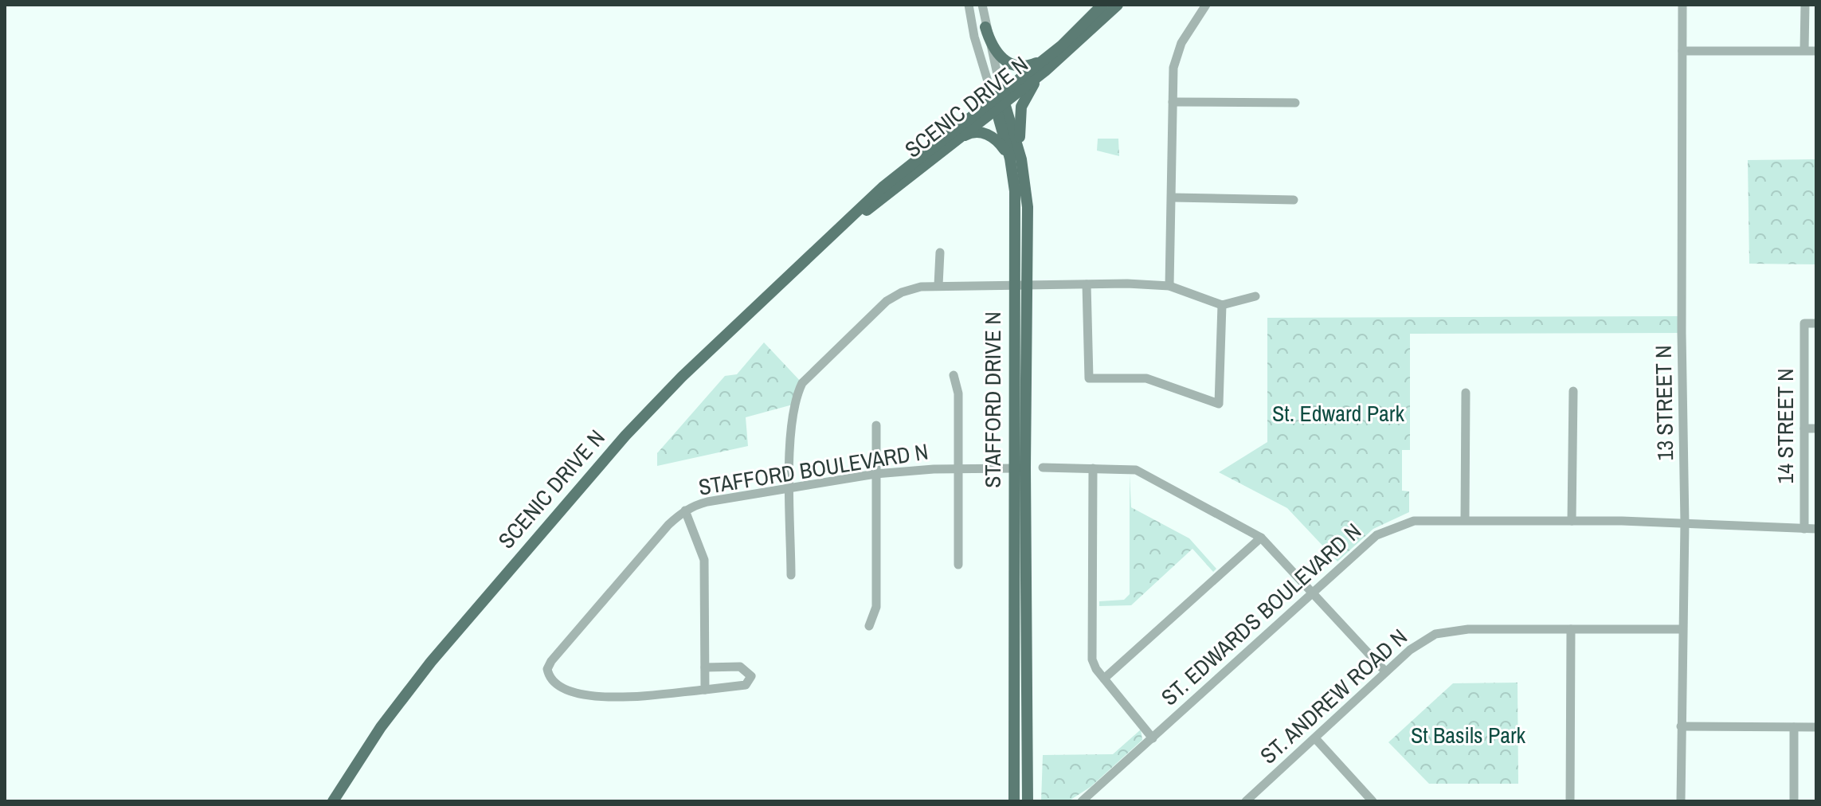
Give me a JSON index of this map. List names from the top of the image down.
{
  "streets": {
    "main road": ["SCENIC DRIVE N", "STAFFORD DRIVE N"],
    "street": [
      "13 STREET N",
      "14 STREET N",
      "STAFFORD BOULEVARD N",
      "ST. EDWARDS BOULEVARD N",
      "ST. ANDREW ROAD N"
    ]
  },
  "crossings": [
    ["SCENIC DRIVE N", "STAFFORD DRIVE N"],
    ["STAFFORD DRIVE N", "STAFFORD BOULEVARD N"],
    ["13 STREET N", "ST. EDWARDS BOULEVARD N"],
    ["13 STREET N", "ST. ANDREW ROAD N"],
    ["14 STREET N", "ST. EDWARDS BOULEVARD N"]
  ],
  "parks": ["St. Edward Park", "St Basils Park"]
}
